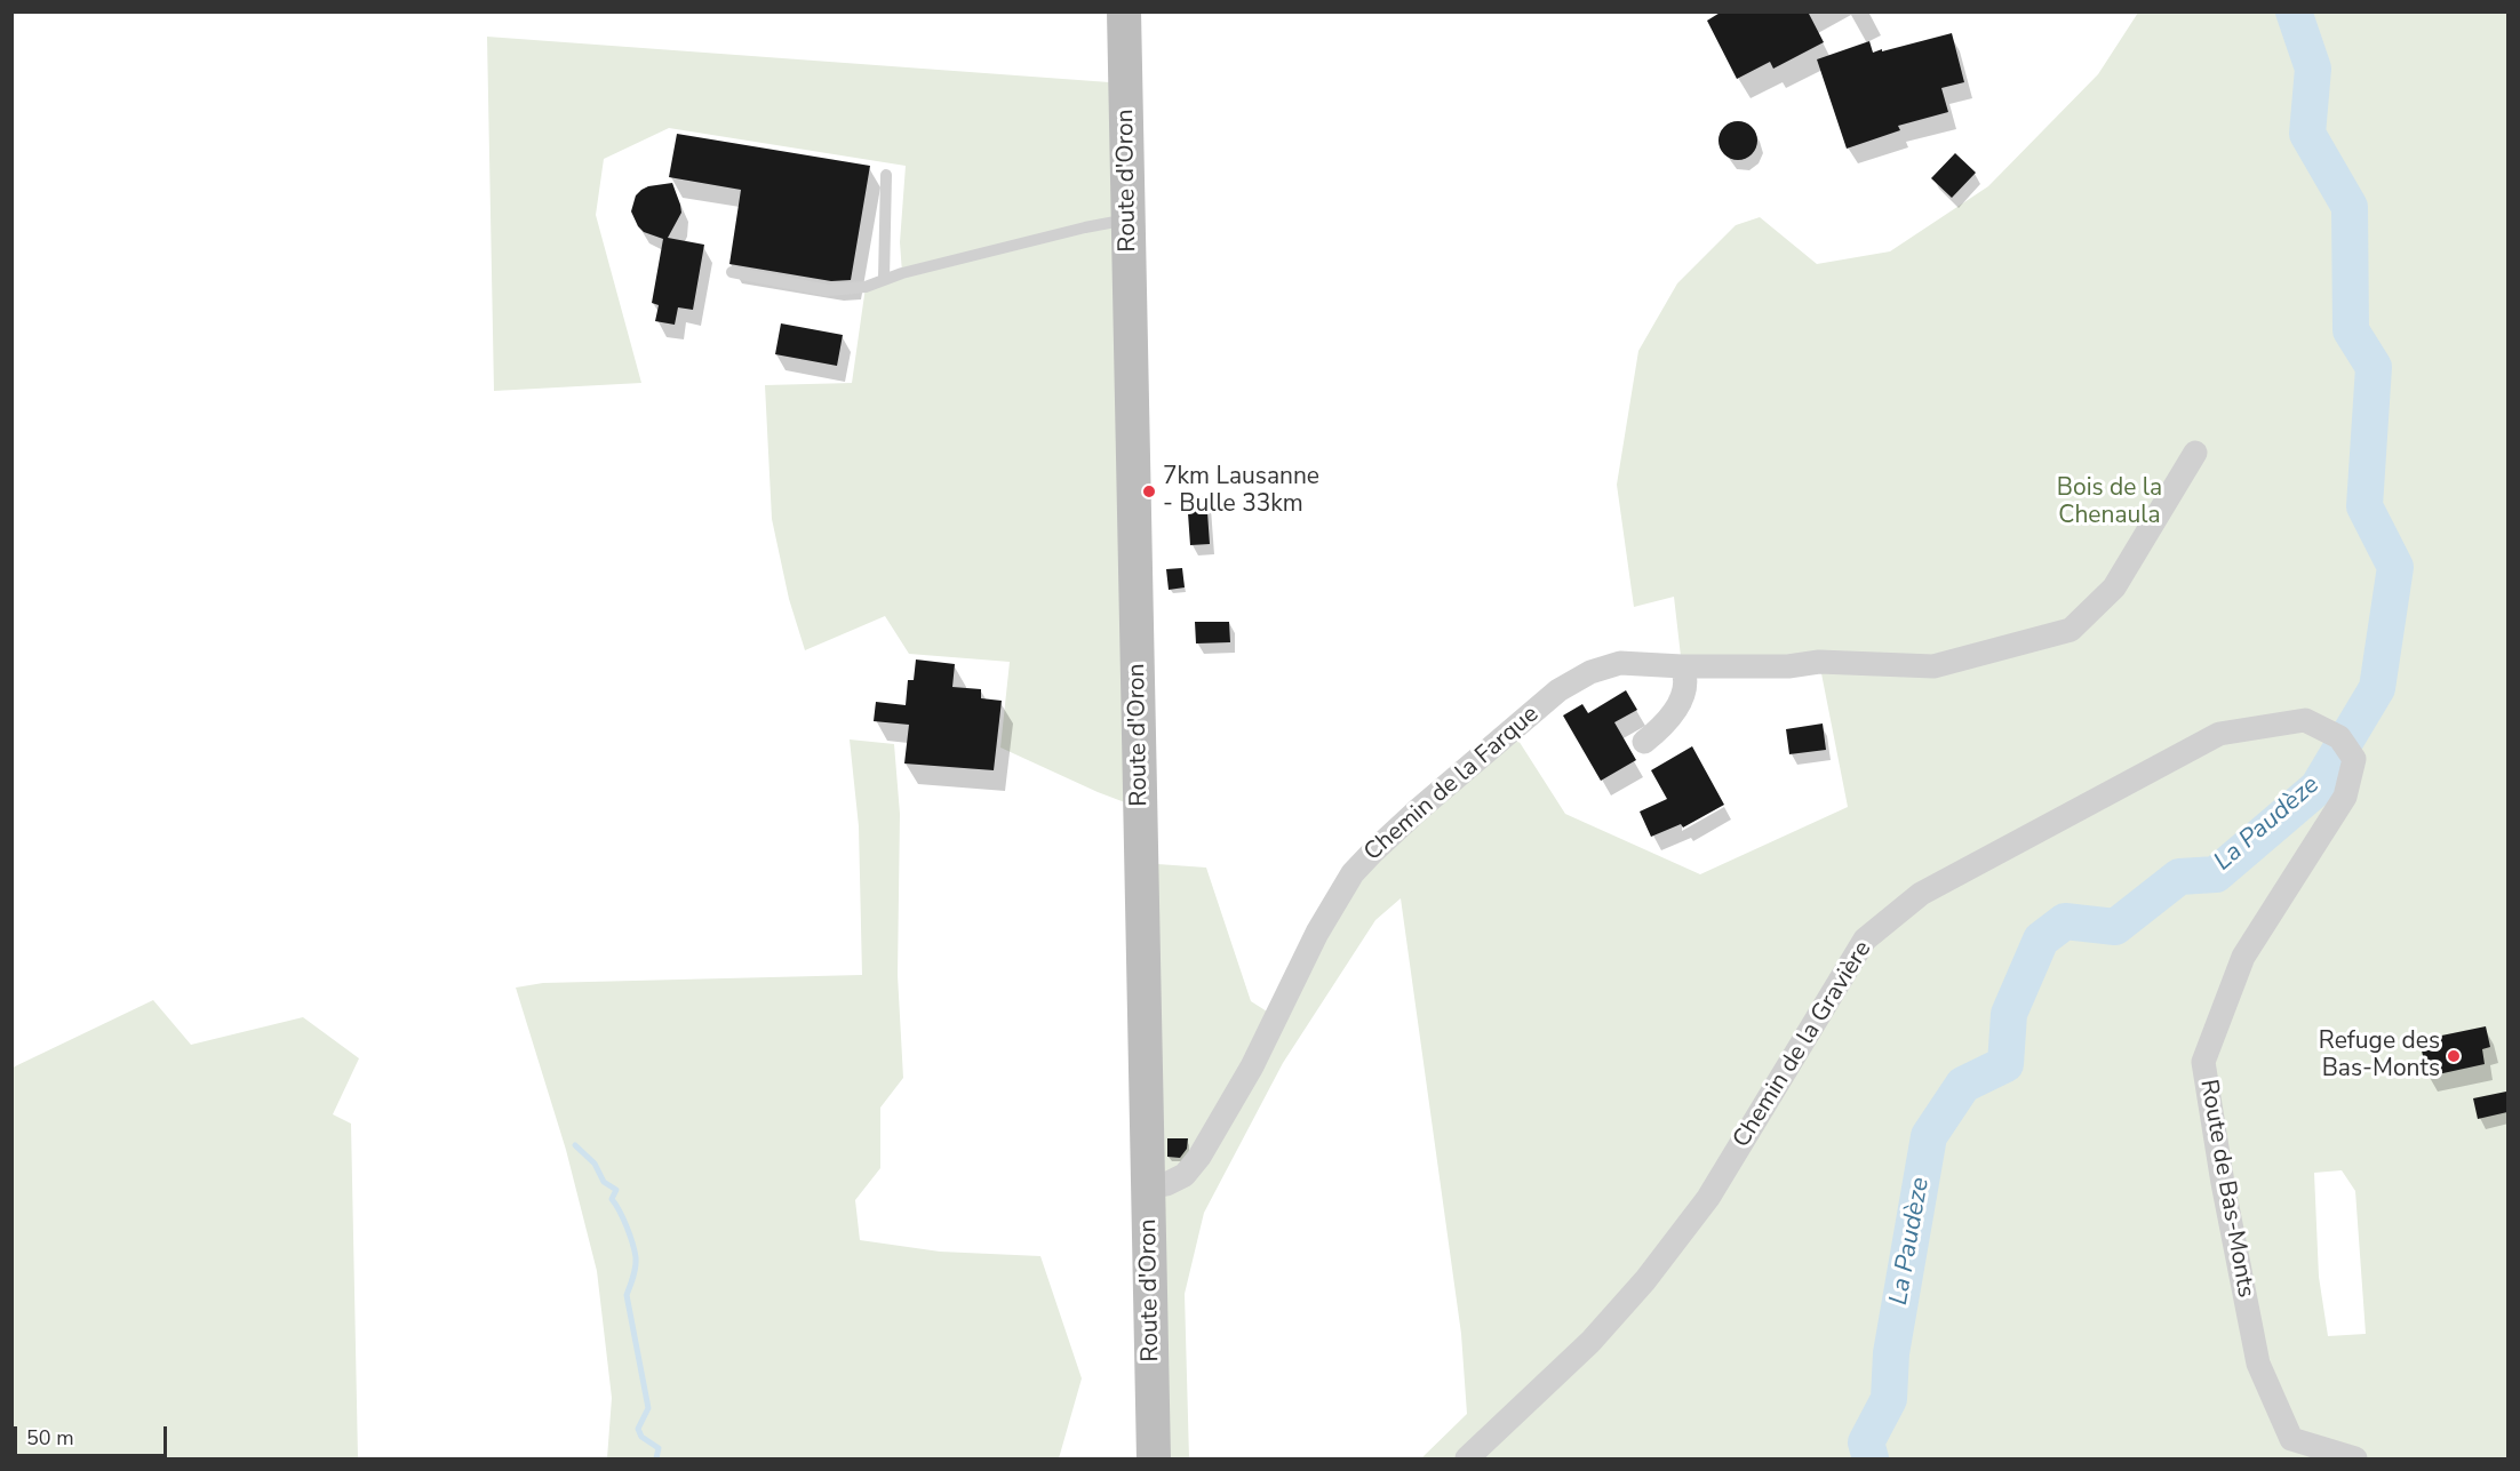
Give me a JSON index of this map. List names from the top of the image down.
{
  "streets": {
    "main road": ["Route d'Oron"],
    "street": ["Chemin de la Farque", "Chemin de la Gravière", "Route de Bas-Monts"]
  },
  "crossings": [
    ["Route d'Oron", "Chemin de la Farque"],
    ["Chemin de la Gravière", "Route de Bas-Monts"]
  ],
  "water": ["La Paudèze"],
  "parks": ["Bois de la Chenaula"],
  "places": ["7km Lausanne - Bulle 33km", "Refuge des Bas-Monts"],
  "scale_bar": "50 m"
}
